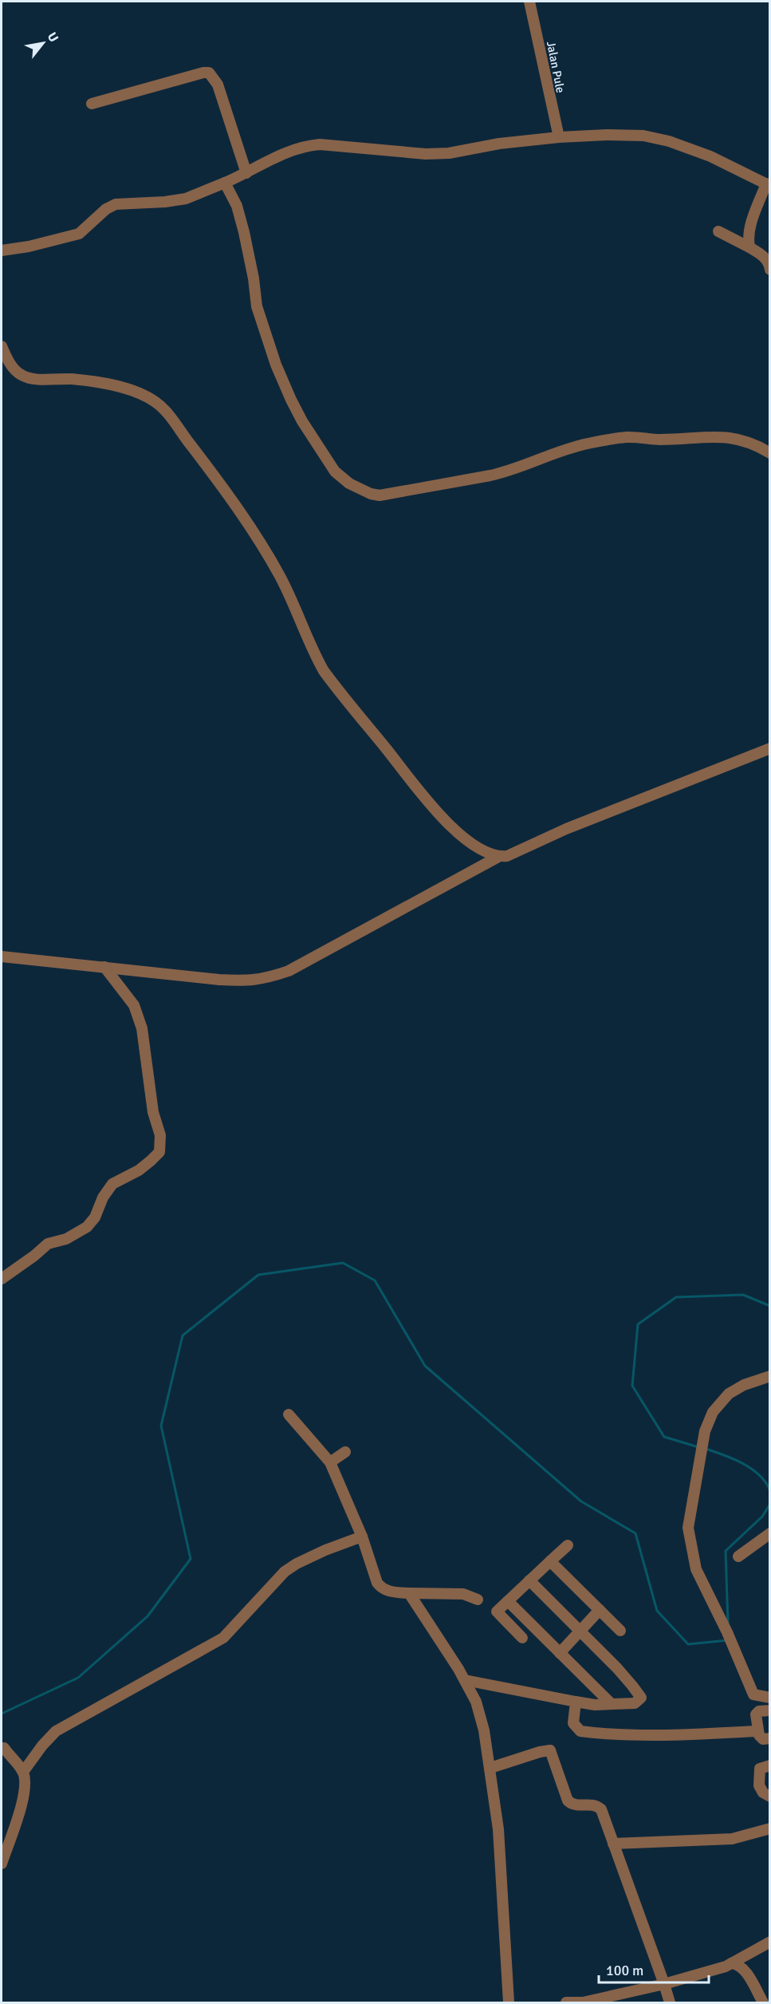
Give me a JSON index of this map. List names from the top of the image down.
{
  "streets": {
    "street": ["Jalan Pule"]
  },
  "scale_bar": "100 m",
  "north": "top right"
}
